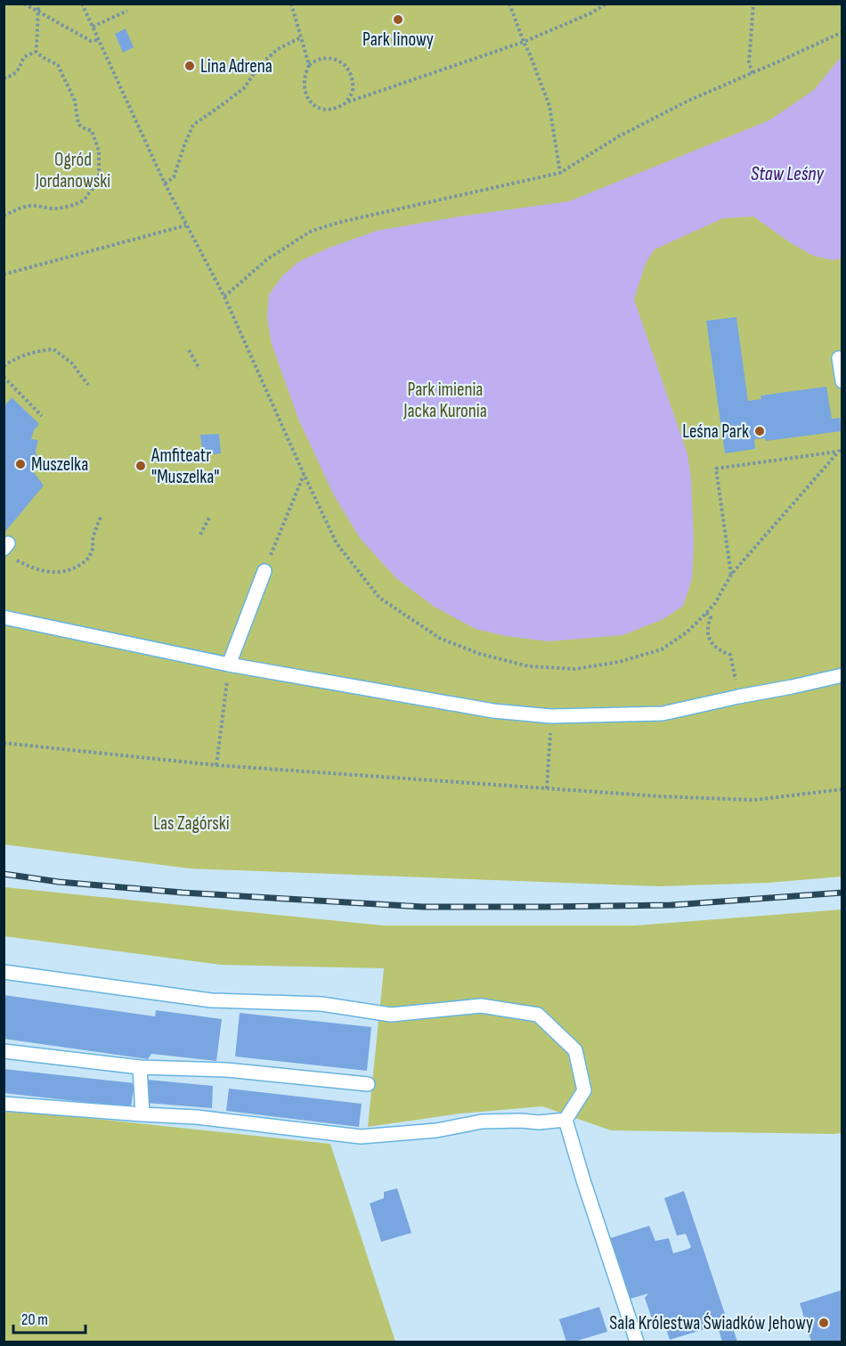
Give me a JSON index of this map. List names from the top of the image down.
{
  "water": ["Staw Leśny"],
  "parks": ["Ogród Jordanowski", "Park imienia Jacka Kuronia", "Las Zagórski"],
  "places": [
    "Park linowy",
    "Lina Adrena",
    "Leśna Park",
    "Muszelka",
    "Amfiteatr \"Muszelka\"",
    "Sala Królestwa Świadków Jehowy"
  ],
  "scale_bar": "20 m"
}
